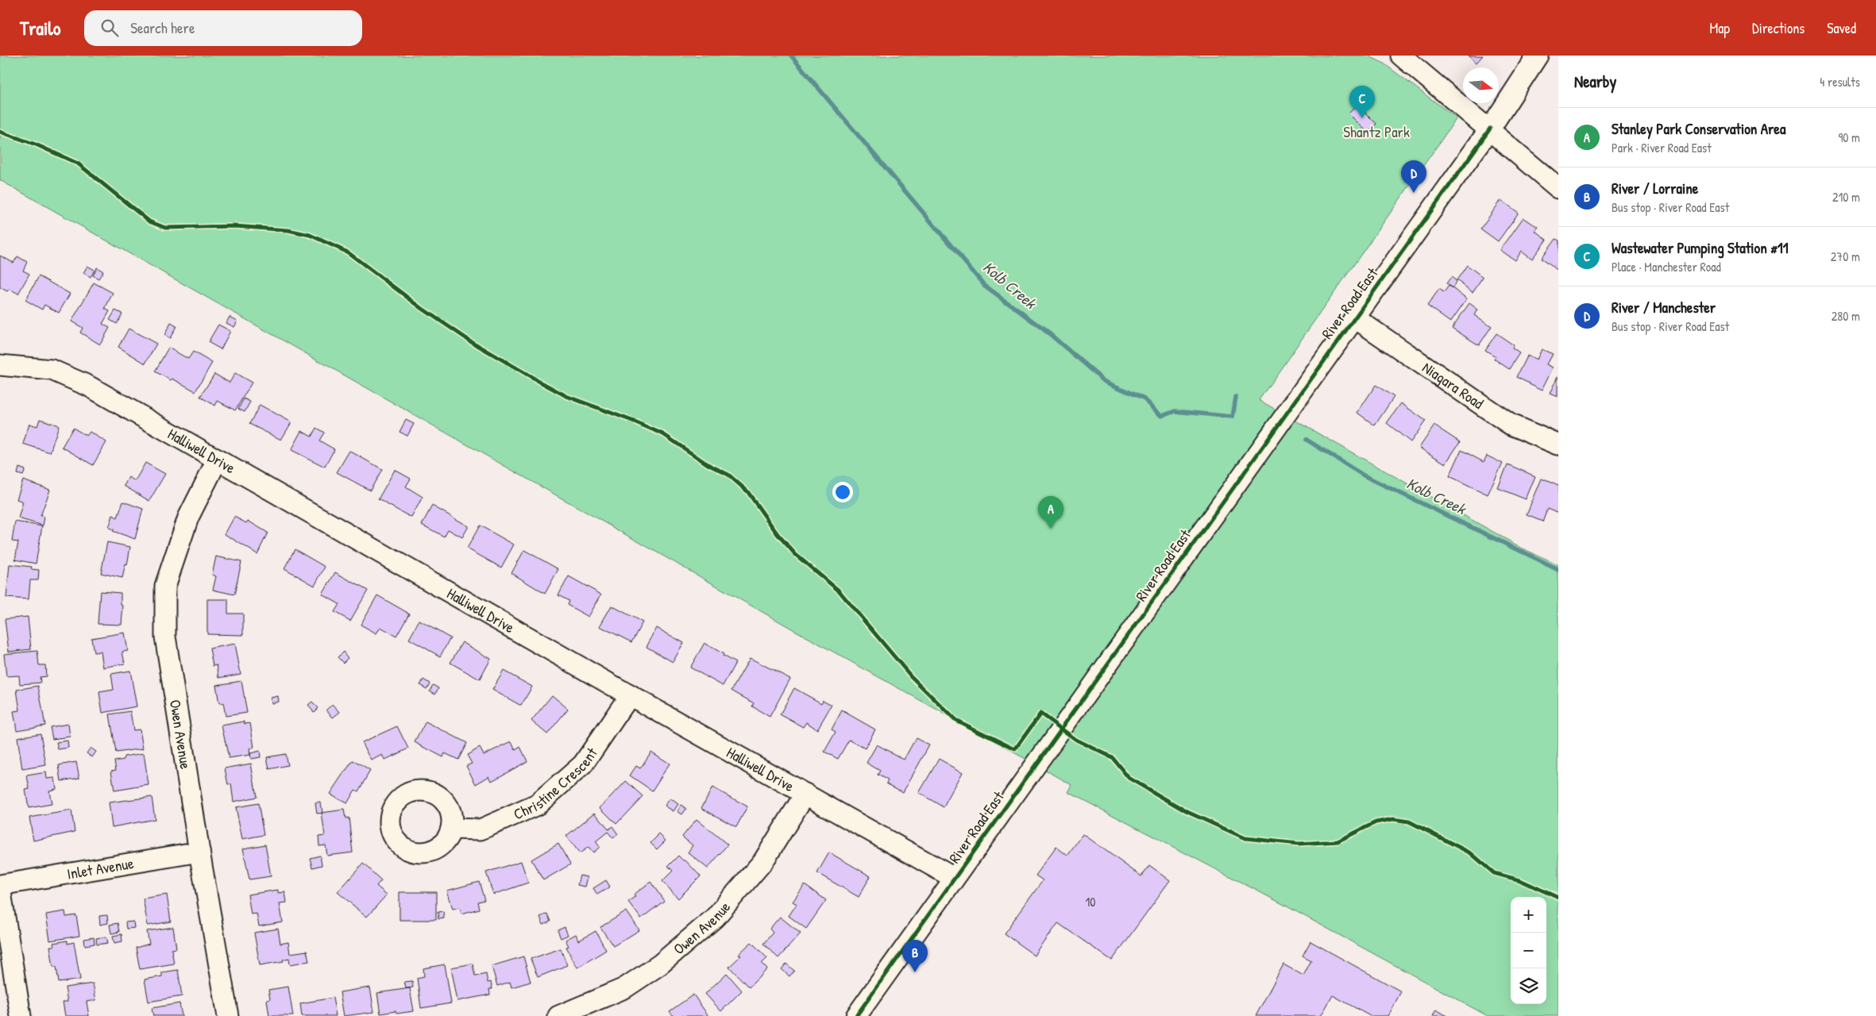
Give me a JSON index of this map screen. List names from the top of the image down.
{
  "streets": {
    "street": [
      "River Road East",
      "Niagara Road",
      "Halliwell Drive",
      "Owen Avenue",
      "Christine Crescent",
      "Inlet Avenue"
    ]
  },
  "crossings": [
    ["River Road East", "Niagara Road"],
    ["River Road East", "Halliwell Drive"],
    ["Halliwell Drive", "Owen Avenue"],
    ["Halliwell Drive", "Christine Crescent"],
    ["Owen Avenue", "Inlet Avenue"]
  ],
  "water": ["Kolb Creek"],
  "parks": ["Shantz Park"],
  "house_numbers": ["10"],
  "north": "right",
  "page": {
    "header": "Trailo",
    "search": "Search here",
    "nav": ["Map", "Directions", "Saved"],
    "heading": ["Nearby", "4 results"],
    "pins": [
      "C",
      "D",
      "A",
      "B"
    ],
    "list": [
      {
        "mark": "A",
        "name": "Stanley Park Conservation Area",
        "note": "Park · River Road East",
        "value": "90 m"
      },
      {
        "mark": "B",
        "name": "River / Lorraine",
        "note": "Bus stop · River Road East",
        "value": "210 m"
      },
      {
        "mark": "C",
        "name": "Wastewater Pumping Station #11",
        "note": "Place · Manchester Road",
        "value": "270 m"
      },
      {
        "mark": "D",
        "name": "River / Manchester",
        "note": "Bus stop · River Road East",
        "value": "280 m"
      }
    ],
    "map_buttons": ["+", "−"]
  }
}
